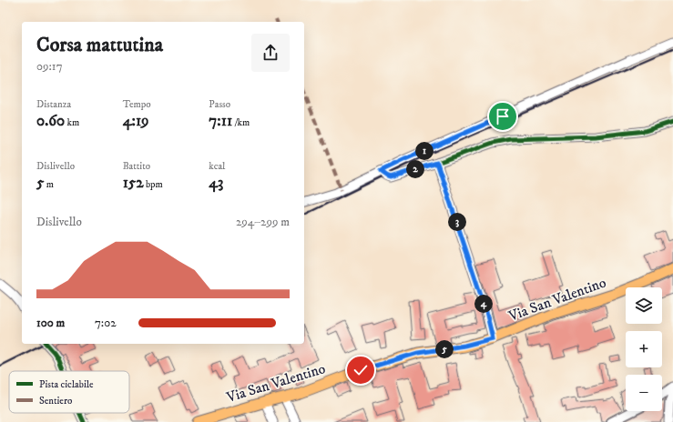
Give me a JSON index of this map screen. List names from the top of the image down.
{
  "streets": {
    "main road": ["Via San Valentino"]
  },
  "legend": ["Pista ciclabile", "Sentiero"],
  "page": {
    "heading": ["Corsa mattutina", "09:17"],
    "stats": [
      ["Distanza", "0.60 km"],
      ["Tempo", "4:19"],
      ["Passo", "7:11 /km"],
      ["Dislivello", "5 m"],
      ["Battito", "152 bpm"],
      ["kcal", "43"]
    ],
    "pins": [
      "1",
      "2",
      "3",
      "4",
      "5"
    ],
    "chart": ["Dislivello", "294–299 m"],
    "map_buttons": ["+", "−"],
    "list": [
      {
        "name": "100 m",
        "note": "7:02"
      }
    ]
  }
}
